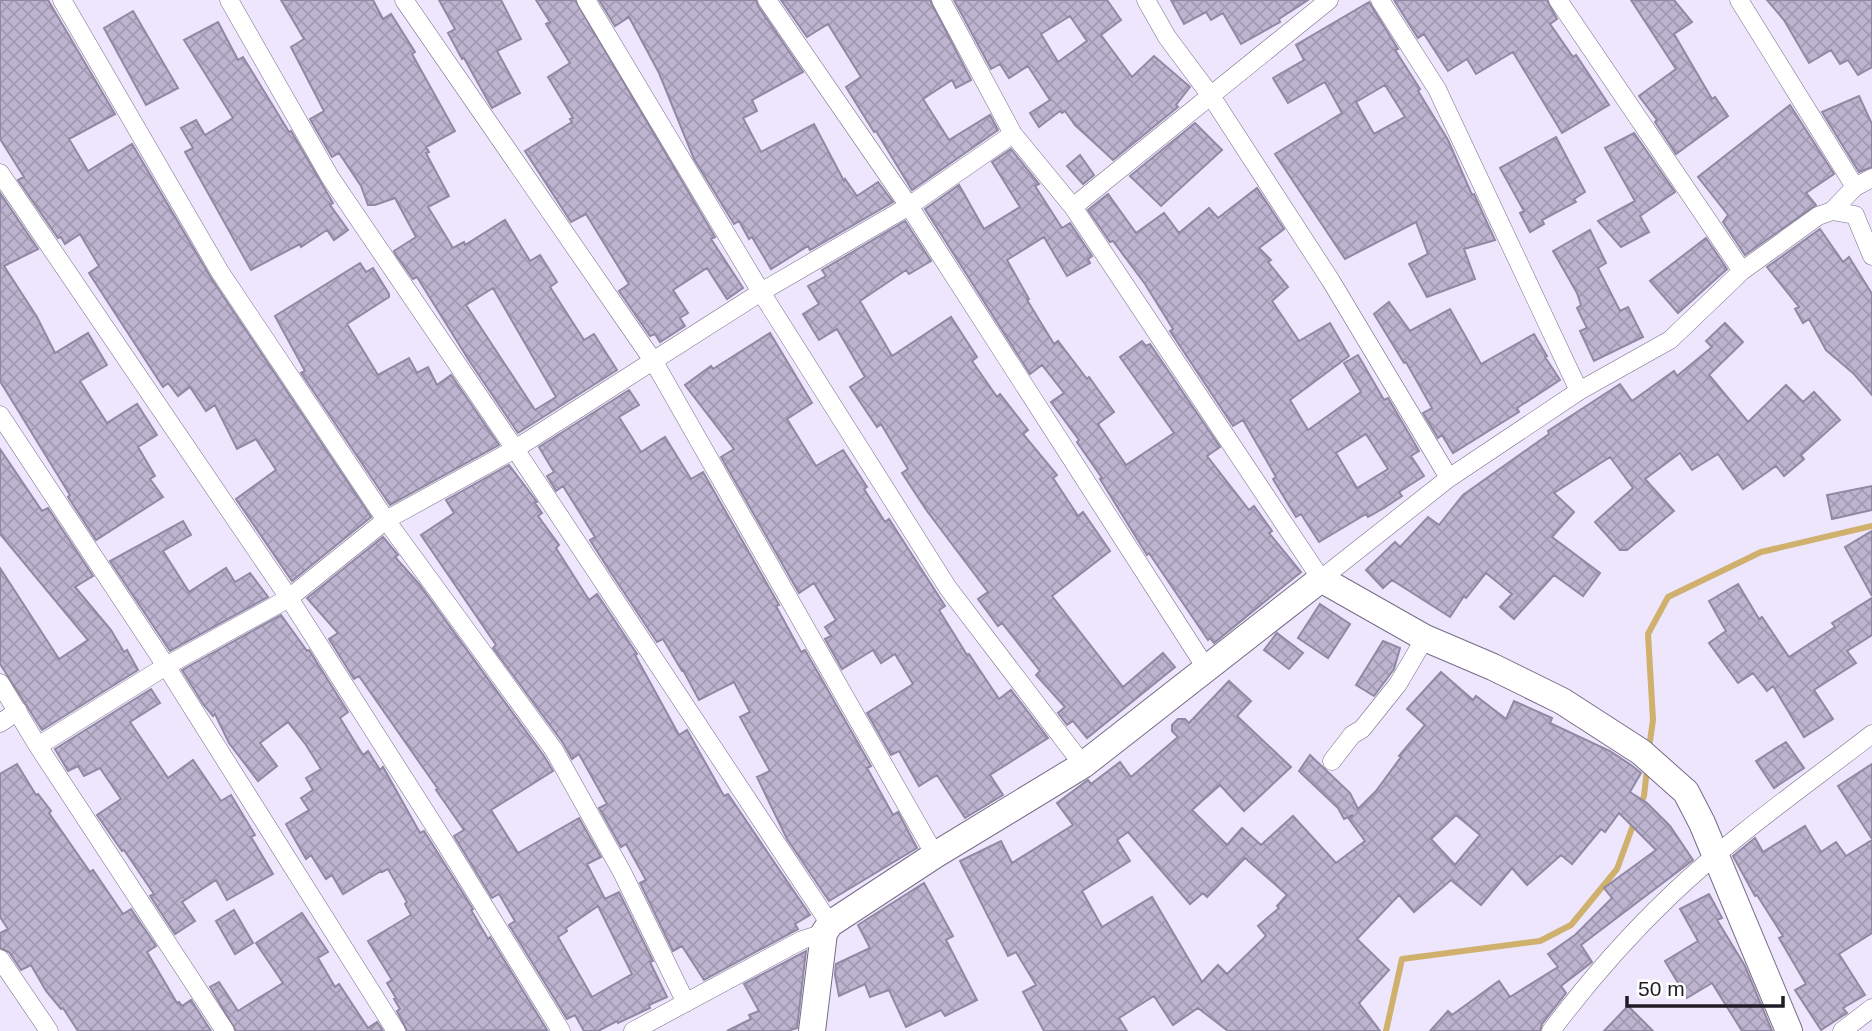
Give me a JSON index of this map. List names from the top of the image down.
{
  "scale_bar": "50 m"
}
